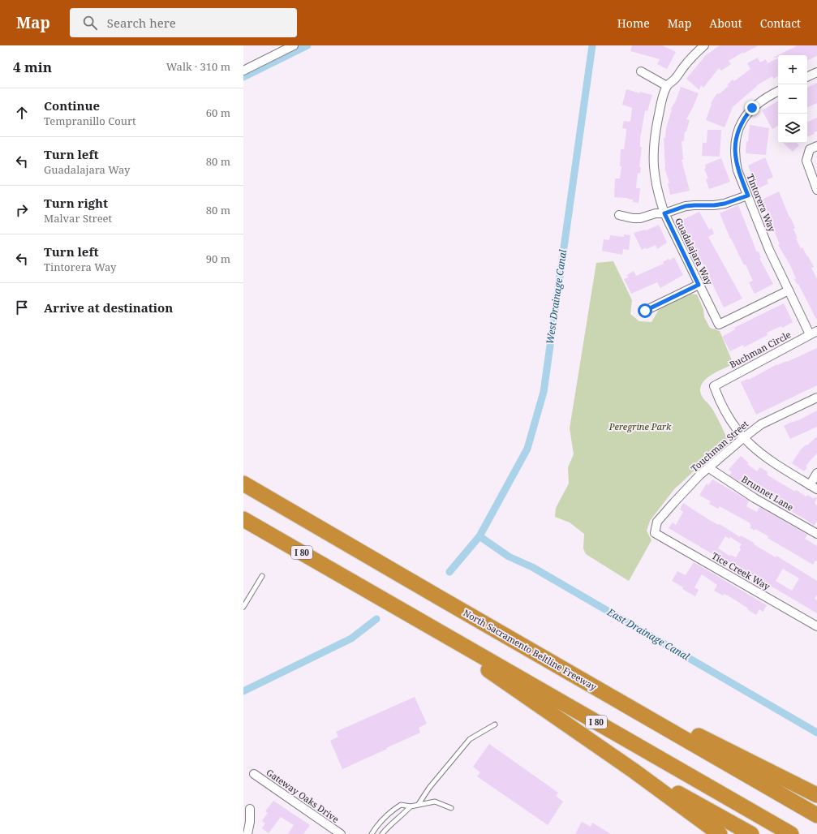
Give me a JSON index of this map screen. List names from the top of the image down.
{
  "streets": {
    "highway": ["I 80", "North Sacramento Beltline Freeway"],
    "street": [
      "Tintorera Way",
      "Guadalajara Way",
      "Buchman Circle",
      "Touchman Street",
      "Brunnet Lane",
      "Tice Creek Way",
      "Gateway Oaks Drive"
    ]
  },
  "crossings": [
    ["Tintorera Way", "Guadalajara Way"],
    ["Tintorera Way", "Buchman Circle"],
    ["Buchman Circle", "Touchman Street"],
    ["Touchman Street", "Brunnet Lane"],
    ["Touchman Street", "Tice Creek Way"]
  ],
  "water": ["West Drainage Canal", "East Drainage Canal"],
  "parks": ["Peregrine Park"],
  "page": {
    "header": "Map",
    "search": "Search here",
    "nav": [
      "Home",
      "Map",
      "About",
      "Contact"
    ],
    "heading": ["4 min", "Walk · 310 m"],
    "map_buttons": ["+", "−"],
    "list": [
      ["Continue", "Tempranillo Court", "60 m"],
      ["Turn left", "Guadalajara Way", "80 m"],
      ["Turn right", "Malvar Street", "80 m"],
      ["Turn left", "Tintorera Way", "90 m"],
      "Arrive at destination"
    ]
  }
}
